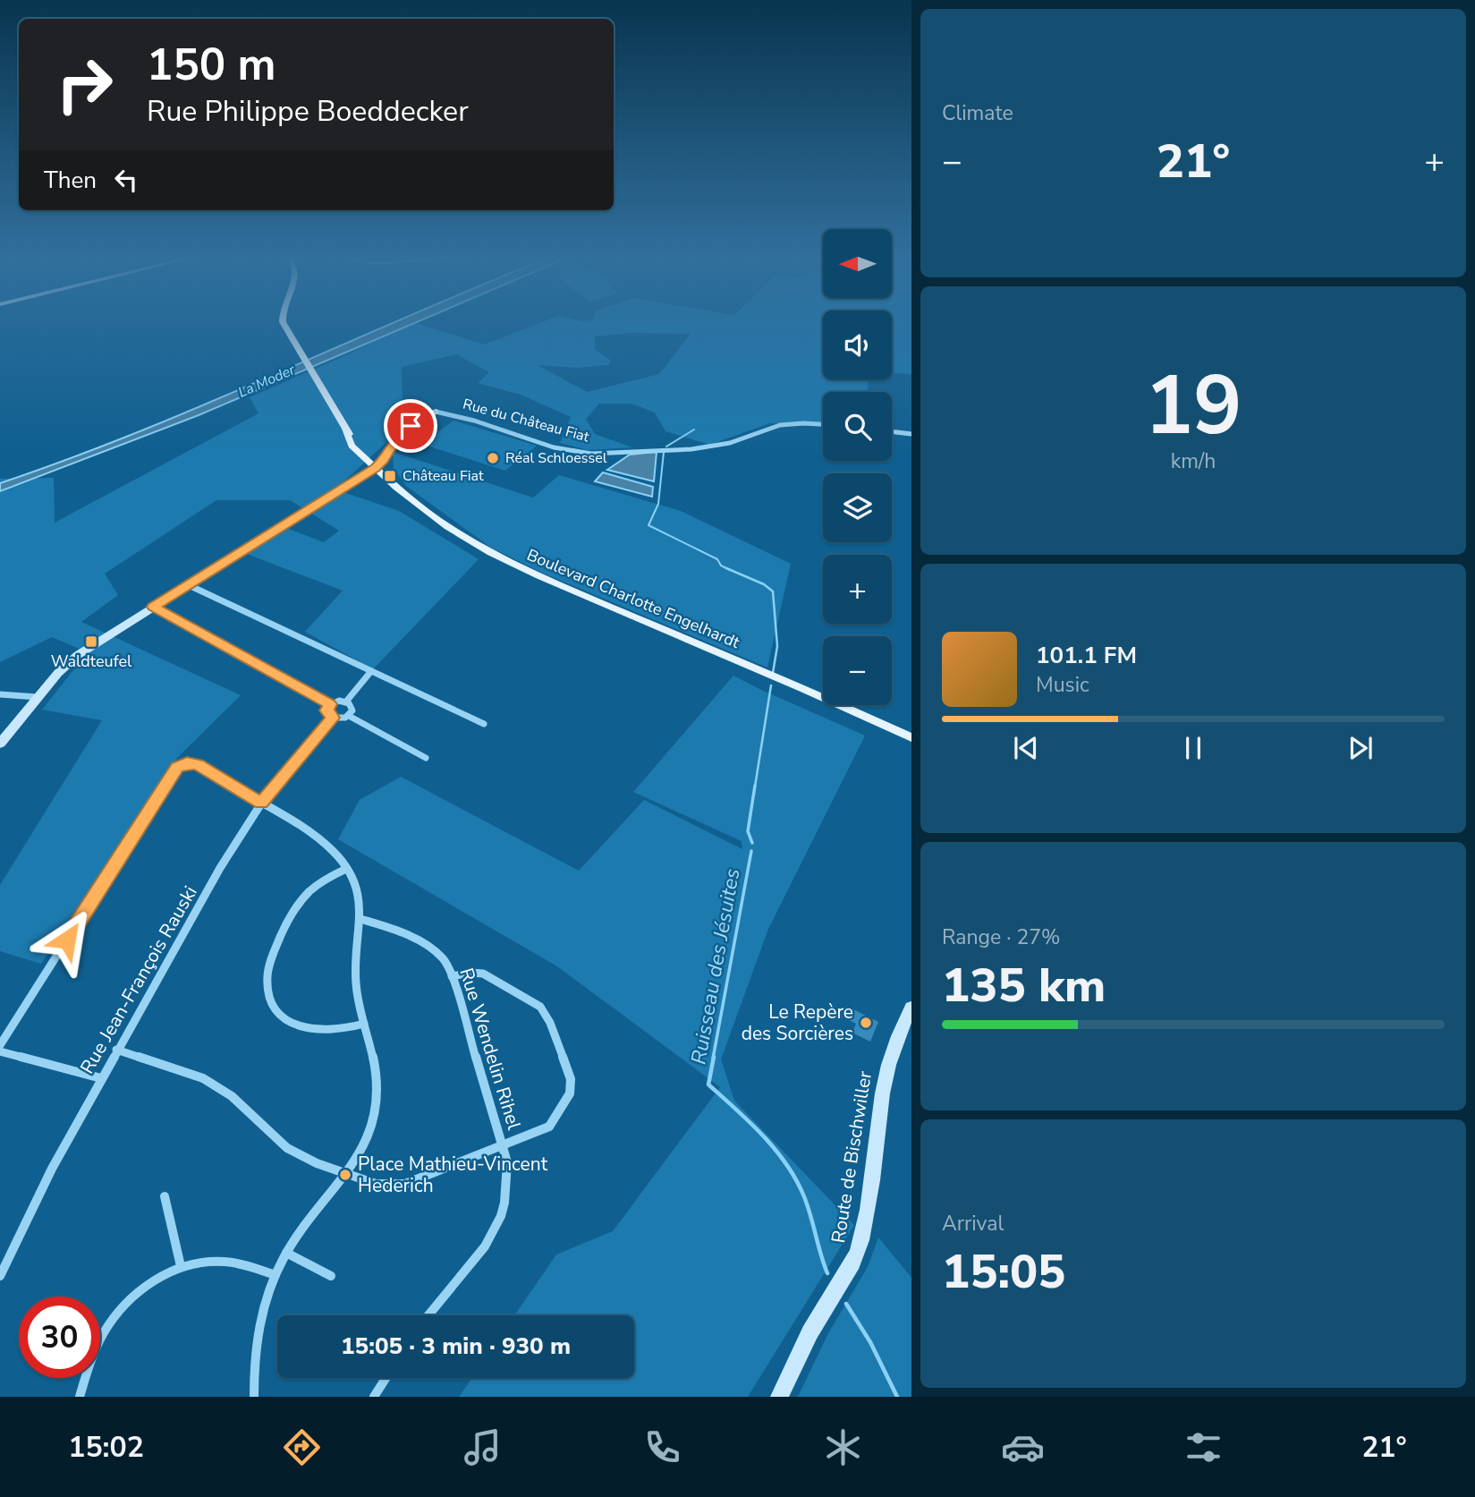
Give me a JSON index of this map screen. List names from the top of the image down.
{
  "streets": {
    "main road": ["Boulevard Charlotte Engelhardt"],
    "street": [
      "Rue du Château Fiat",
      "Rue Jean-François Rauski",
      "Rue Wendelin Rihel",
      "Route de Bischwiller"
    ]
  },
  "crossings": [
    ["Rue du Château Fiat", "Boulevard Charlotte Engelhardt"]
  ],
  "water": ["La Moder", "Ruisseau des Jésuites"],
  "places": {
    "other": ["Réal Schloessel", "Le Repère des Sorcières", "Place Mathieu-Vincent Hederich"],
    "transit": ["Château Fiat", "Waldteufel"]
  },
  "north": "left",
  "page": {
    "tile": [
      "Climate",
      ["19", "km/h"],
      ["Range · 27%", "135 km"],
      ["Arrival", "15:05"]
    ],
    "turn": ["150 m", "Rue Philippe Boeddecker"],
    "heat": ["−", "21°", "+"],
    "then": "Then",
    "map_buttons": ["+", "−"],
    "song": ["101.1 FM", "Music"],
    "limit": "30",
    "trip": "15:05 · 3 min · 930 m",
    "tabs": ["15:02", "21°"]
  }
}
